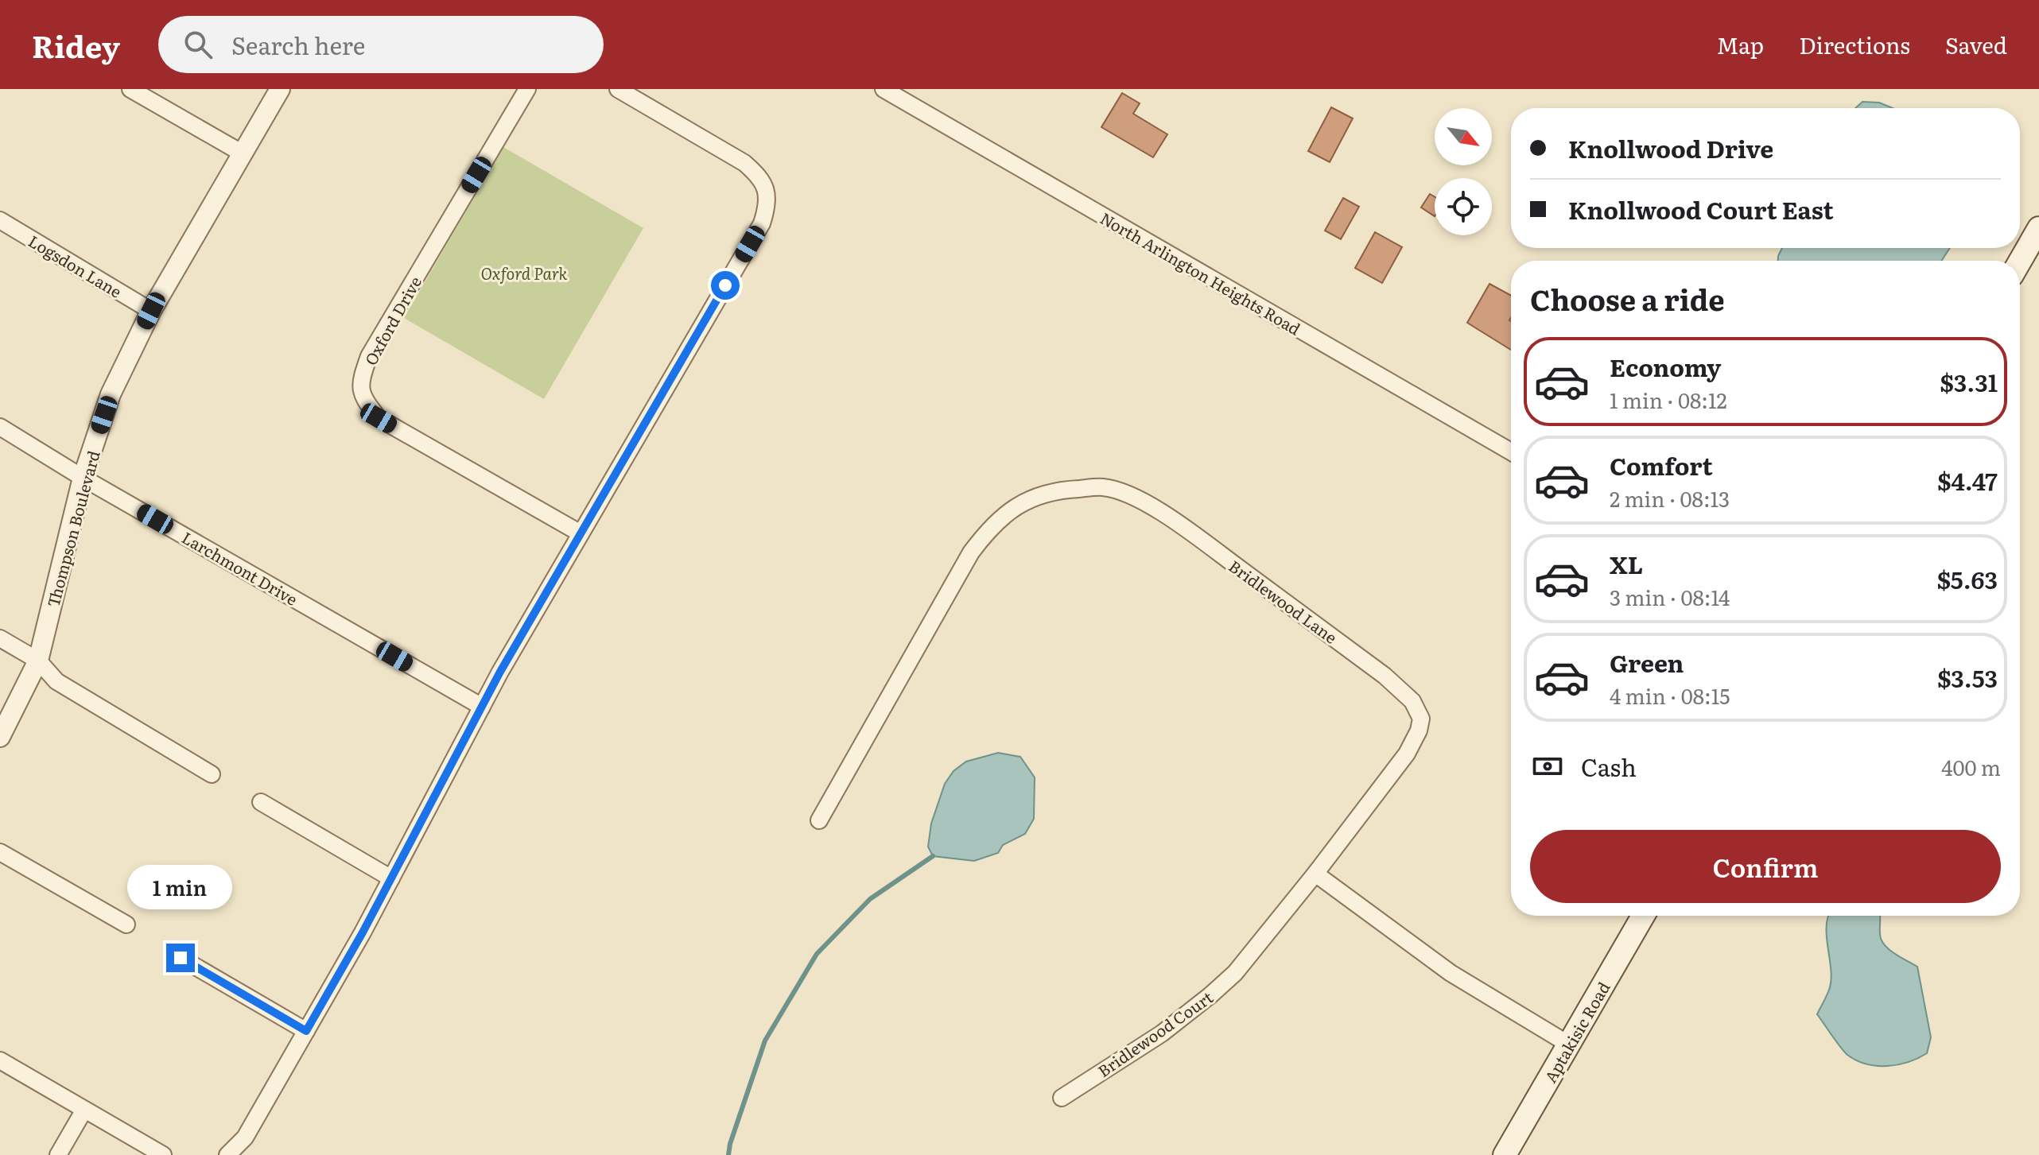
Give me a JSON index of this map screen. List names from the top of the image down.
{
  "streets": {
    "main road": ["Aptakisic Road"],
    "street": [
      "Logsdon Lane",
      "North Arlington Heights Road",
      "Oxford Drive",
      "Thompson Boulevard",
      "Larchmont Drive",
      "Bridlewood Lane",
      "Bridlewood Court"
    ]
  },
  "crossings": [
    ["Logsdon Lane", "Thompson Boulevard"],
    ["Thompson Boulevard", "Larchmont Drive"],
    ["Bridlewood Lane", "Bridlewood Court"]
  ],
  "parks": ["Oxford Park"],
  "north": "bottom right",
  "page": {
    "header": "Ridey",
    "search": "Search here",
    "nav": ["Map", "Directions", "Saved"],
    "banner": ["Knollwood Drive", "Knollwood Court East"],
    "heading": "Choose a ride",
    "list": [
      {
        "name": "Economy",
        "note": "1 min · 08:12",
        "value": "$3.31"
      },
      {
        "name": "Comfort",
        "note": "2 min · 08:13",
        "value": "$4.47"
      },
      {
        "name": "XL",
        "note": "3 min · 08:14",
        "value": "$5.63"
      },
      {
        "name": "Green",
        "note": "4 min · 08:15",
        "value": "$3.53"
      }
    ],
    "pay": ["Cash", "400 m"],
    "buttons": "Confirm",
    "bubble": "1 min"
  }
}
